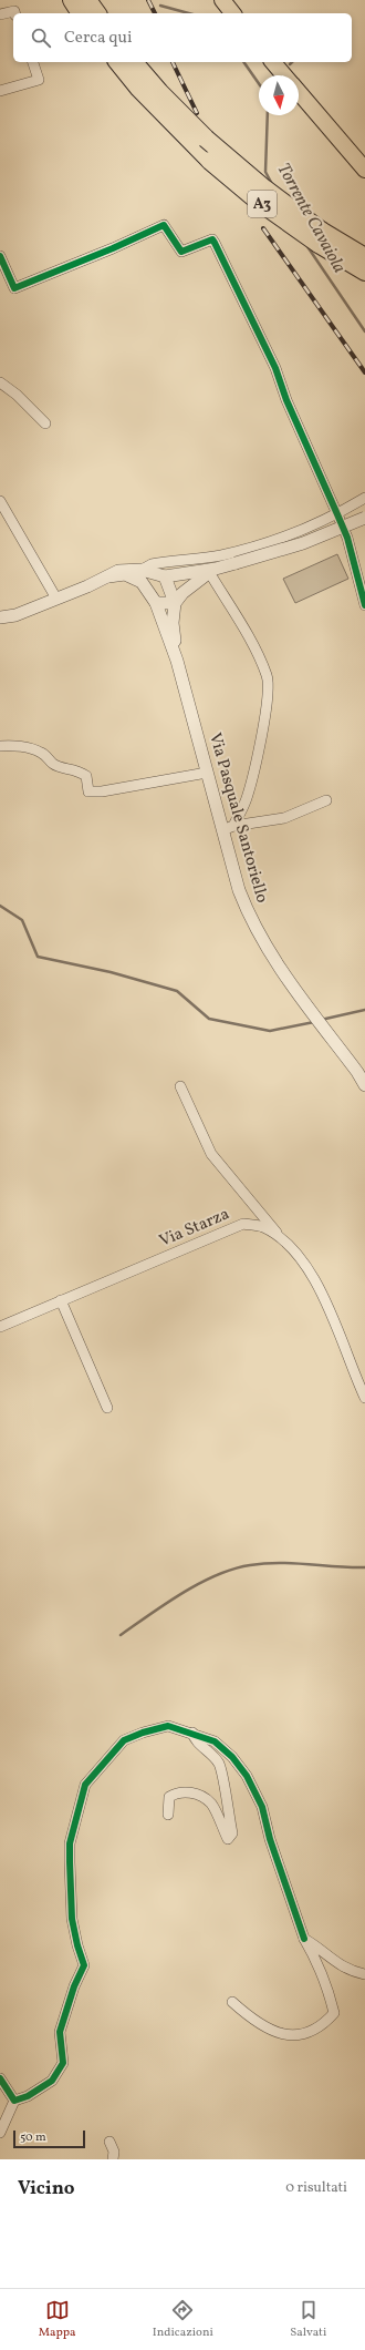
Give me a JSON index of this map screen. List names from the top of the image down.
{
  "streets": {
    "highway": ["A3"],
    "street": ["Via Pasquale Santoriello", "Via Starza"]
  },
  "water": ["Torrente Cavaiola"],
  "scale_bar": "50 m",
  "north": "bottom",
  "page": {
    "search": "Cerca qui",
    "scale": "50 m",
    "heading": ["Vicino", "0 risultati"],
    "nav": ["Mappa", "Indicazioni", "Salvati"]
  }
}
